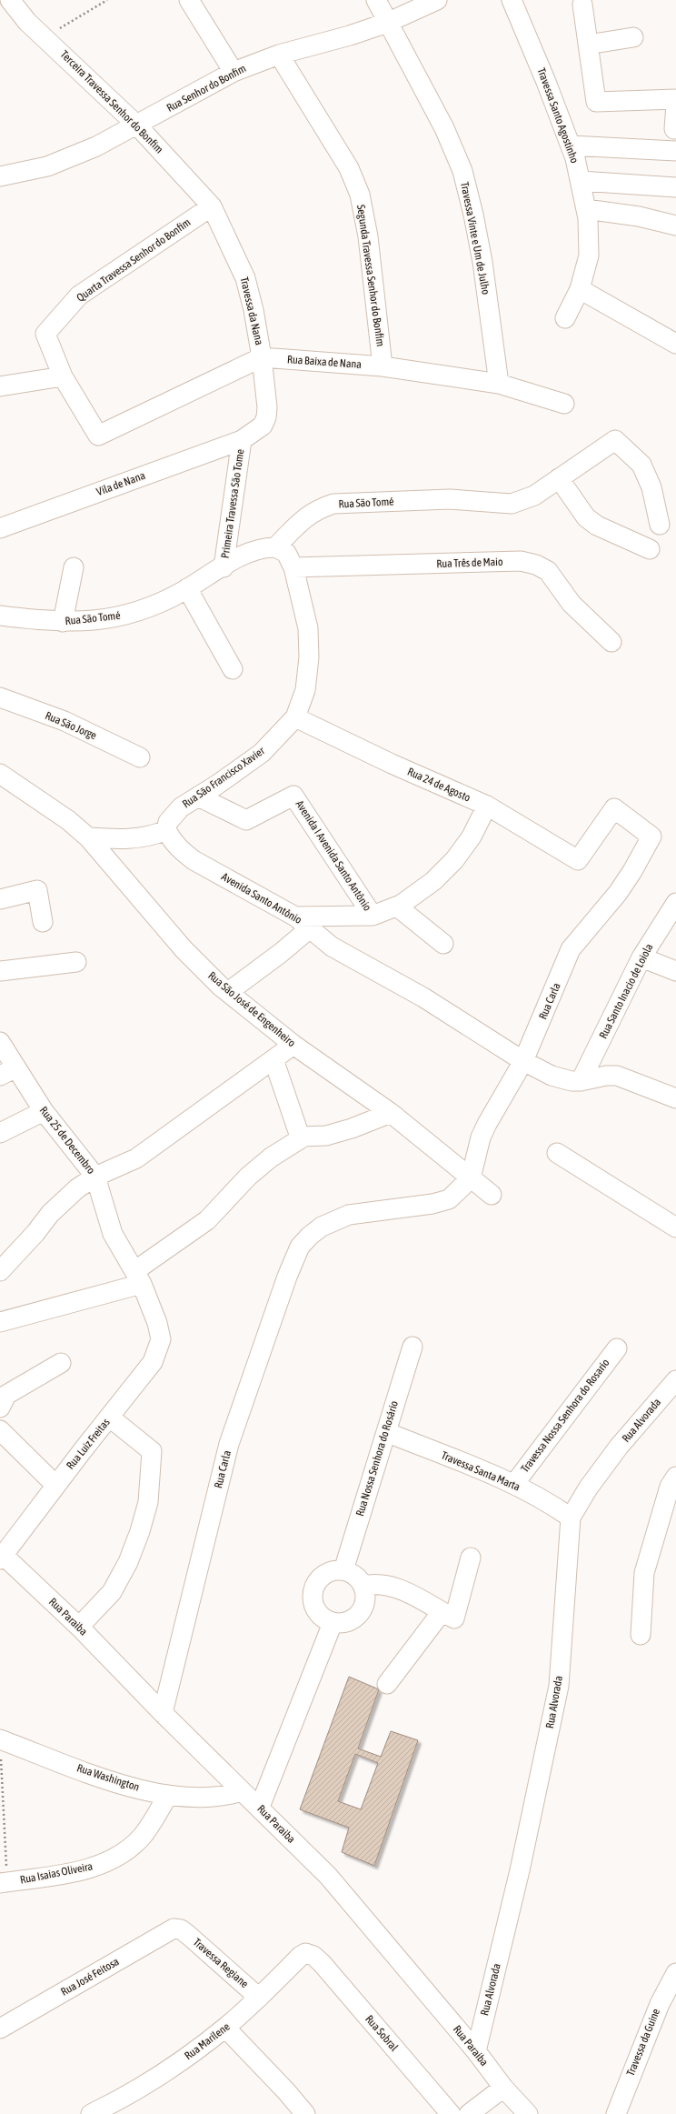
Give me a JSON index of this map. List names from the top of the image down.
{
  "streets": {
    "street": [
      "Rua Senhor do Bonfim",
      "Terceira Travessa Senhor do Bonfim",
      "Travessa Santo Agostinho",
      "Travessa Vinte e Um de Julho",
      "Quarta Travessa Senhor do Bonfim",
      "Segunda Travessa Senhor do Bonfim",
      "Travessa da Nana",
      "Rua Baixa de Nana",
      "Vila de Nana",
      "Rua São Tomé",
      "Primeira Travessa São Tome",
      "Rua Três de Maio",
      "Rua São Jorge",
      "Rua São Francisco Xavier",
      "Rua 24 de Agosto",
      "Avenida I Avenida Santo Antônio",
      "Avenida Santo Antônio",
      "Rua Santo Inacio de Loiola",
      "Rua Carla",
      "Rua São José de Engenheiro",
      "Rua 25 de Decembro",
      "Travessa Nossa Senhora do Rosario",
      "Rua Alvorada",
      "Rua Luiz Freitas",
      "Rua Nossa Senhora do Rosário",
      "Travessa Santa Marta",
      "Rua Paraiba",
      "Rua Washington",
      "Rua Isaias Oliveira",
      "Travessa Regiane",
      "Rua José Feitosa",
      "Rua Sobral",
      "Rua Marilene",
      "Travessa da Guine"
    ]
  },
  "crossings": [
    ["Rua Senhor do Bonfim", "Terceira Travessa Senhor do Bonfim"],
    ["Rua Senhor do Bonfim", "Travessa Vinte e Um de Julho"],
    ["Rua Senhor do Bonfim", "Segunda Travessa Senhor do Bonfim"],
    ["Terceira Travessa Senhor do Bonfim", "Quarta Travessa Senhor do Bonfim"],
    ["Terceira Travessa Senhor do Bonfim", "Travessa da Nana"],
    ["Travessa Vinte e Um de Julho", "Rua Baixa de Nana"],
    ["Quarta Travessa Senhor do Bonfim", "Travessa da Nana"],
    ["Quarta Travessa Senhor do Bonfim", "Rua Baixa de Nana"],
    ["Segunda Travessa Senhor do Bonfim", "Rua Baixa de Nana"],
    ["Travessa da Nana", "Rua Baixa de Nana"],
    ["Travessa da Nana", "Vila de Nana"],
    ["Travessa da Nana", "Primeira Travessa São Tome"],
    ["Vila de Nana", "Primeira Travessa São Tome"],
    ["Rua São Tomé", "Primeira Travessa São Tome"],
    ["Rua São Tomé", "Rua São Francisco Xavier"],
    ["Rua Três de Maio", "Rua São Francisco Xavier"],
    ["Rua São Francisco Xavier", "Rua 24 de Agosto"],
    ["Rua São Francisco Xavier", "Avenida I Avenida Santo Antônio"],
    ["Rua São Francisco Xavier", "Avenida Santo Antônio"],
    ["Rua 24 de Agosto", "Rua Carla"],
    ["Avenida Santo Antônio", "Rua Santo Inacio de Loiola"],
    ["Avenida Santo Antônio", "Rua Carla"],
    ["Rua Carla", "Rua São José de Engenheiro"],
    ["Rua Carla", "Rua Paraiba"],
    ["Rua 25 de Decembro", "Rua Luiz Freitas"],
    ["Travessa Nossa Senhora do Rosario", "Travessa Santa Marta"],
    ["Rua Alvorada", "Travessa Santa Marta"],
    ["Rua Alvorada", "Rua Paraiba"],
    ["Rua Luiz Freitas", "Rua Paraiba"],
    ["Rua Nossa Senhora do Rosário", "Travessa Santa Marta"],
    ["Rua Paraiba", "Rua Washington"],
    ["Rua Washington", "Rua Isaias Oliveira"],
    ["Travessa Regiane", "Rua José Feitosa"],
    ["Travessa Regiane", "Rua Marilene"],
    ["Rua Sobral", "Rua Marilene"]
  ]
}
